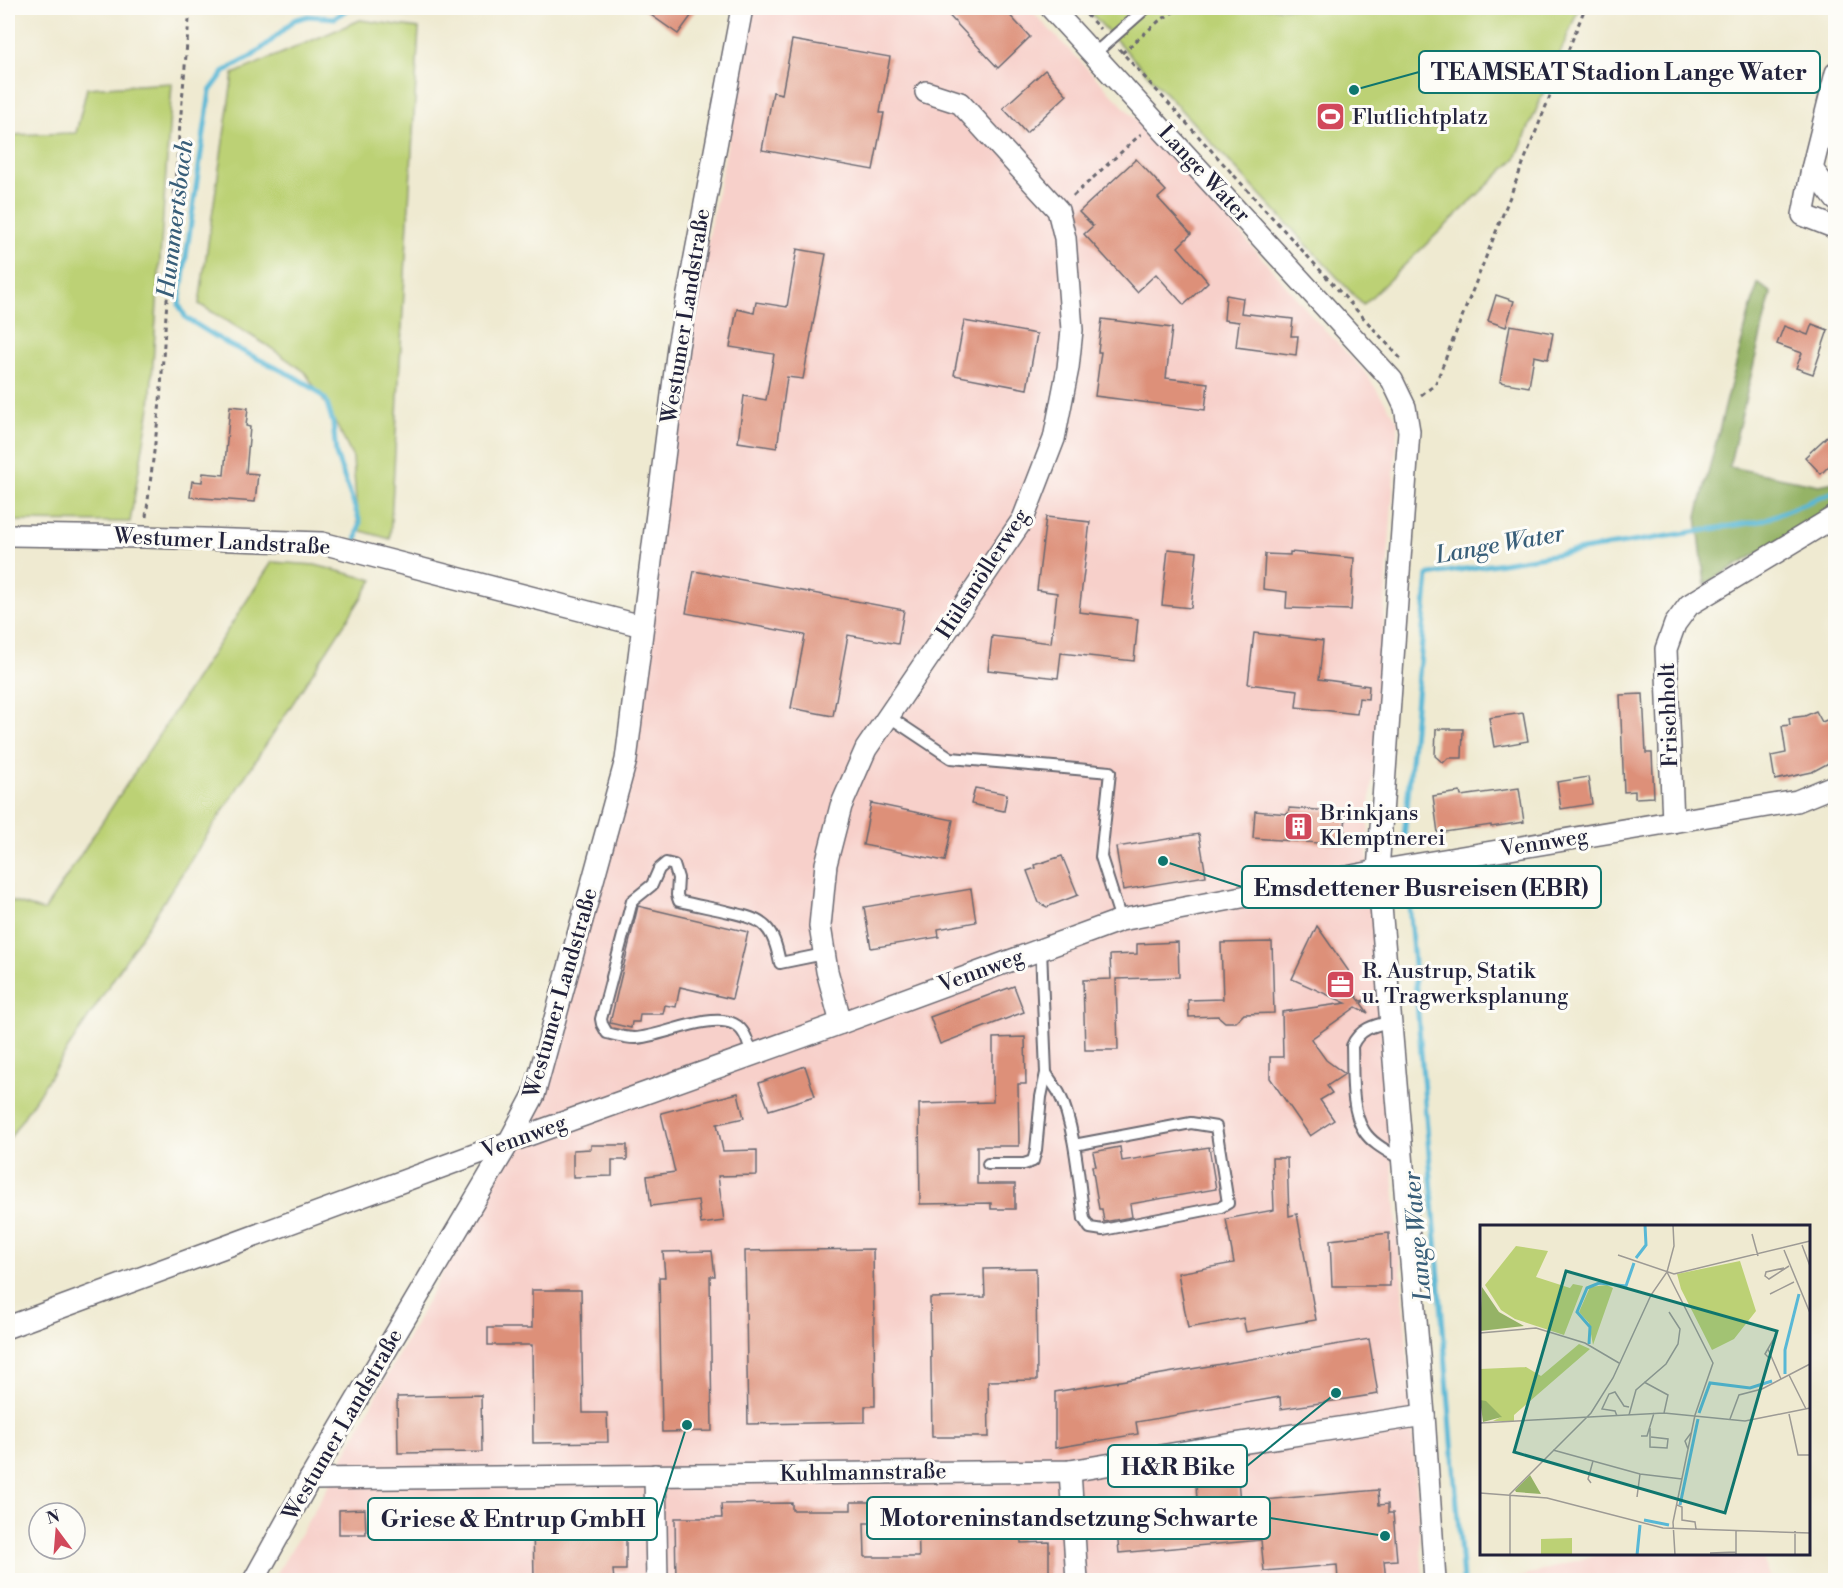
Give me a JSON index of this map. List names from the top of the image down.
{
  "streets": {
    "street": [
      "Lange Water",
      "Westumer Landstraße",
      "Hülsmöllerweg",
      "Frischholt",
      "Vennweg",
      "Kuhlmannstraße"
    ]
  },
  "crossings": [
    ["Lange Water", "Vennweg"],
    ["Lange Water", "Kuhlmannstraße"],
    ["Westumer Landstraße", "Vennweg"],
    ["Westumer Landstraße", "Kuhlmannstraße"],
    ["Hülsmöllerweg", "Vennweg"],
    ["Frischholt", "Vennweg"]
  ],
  "water": ["Hummertsbach", "Lange Water"],
  "places": {
    "other": [
      "TEAMSEAT Stadion Lange Water",
      "Emsdettener Busreisen (EBR)",
      "H&R Bike",
      "Griese & Entrup GmbH",
      "Motoreninstandsetzung Schwarte"
    ],
    "sports": ["Flutlichtplatz"],
    "building": ["Brinkjans Klemptnerei"],
    "office": ["R. Austrup, Statik u. Tragwerksplanung"]
  },
  "north": "top"
}
